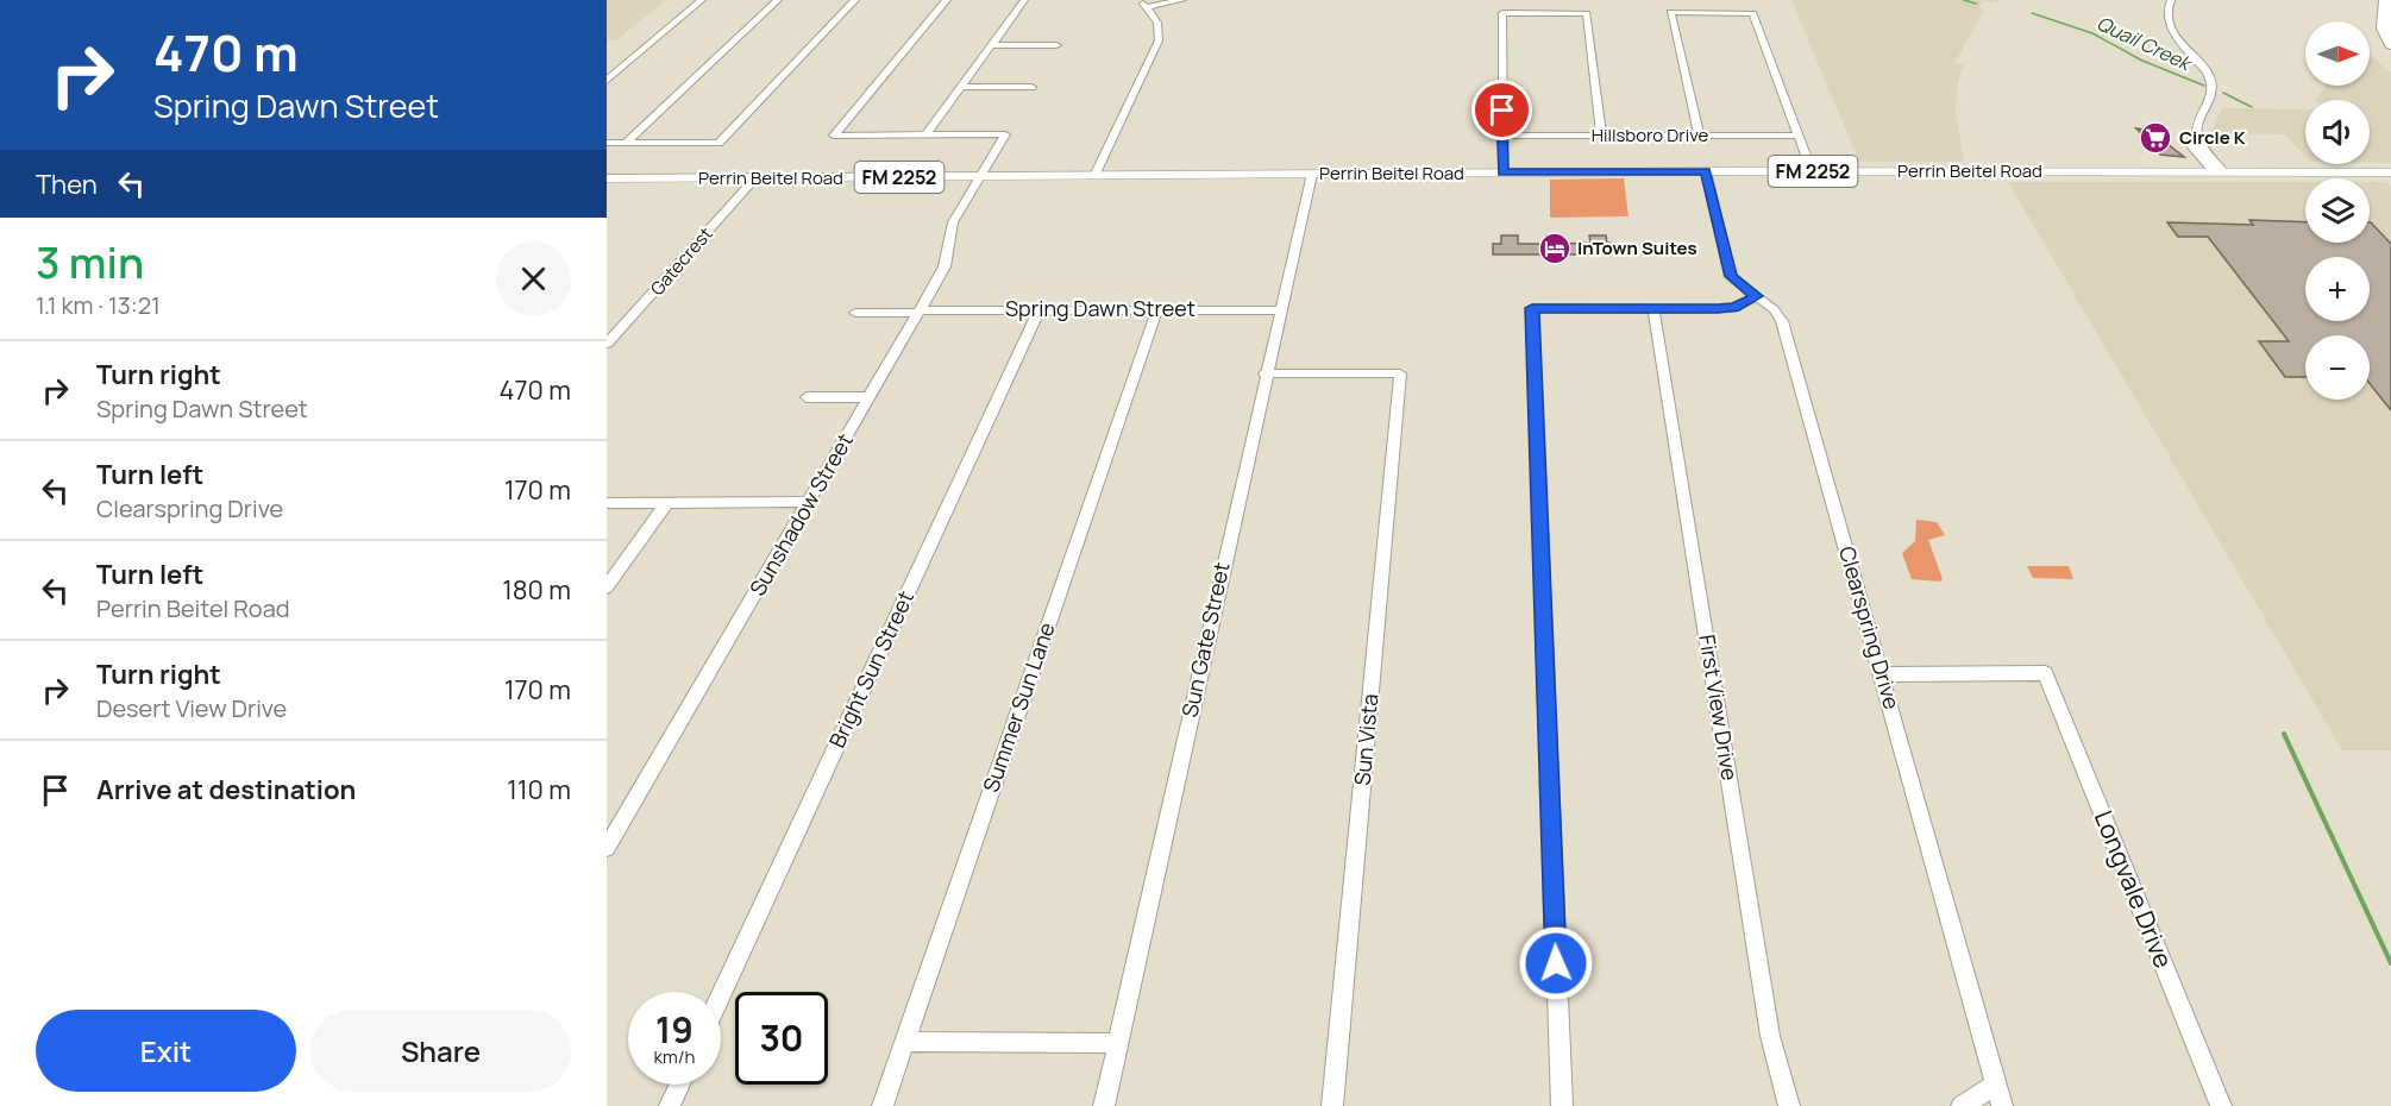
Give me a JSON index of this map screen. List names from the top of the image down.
{
  "streets": {
    "main road": ["FM 2252", "Perrin Beitel Road"],
    "street": [
      "Hillsboro Drive",
      "Gatecrest",
      "Spring Dawn Street",
      "Sunshadow Street",
      "Clearspring Drive",
      "Sun Gate Street",
      "Bright Sun Street",
      "Summer Sun Lane",
      "First View Drive",
      "Sun Vista",
      "Longvale Drive"
    ]
  },
  "crossings": [
    ["Perrin Beitel Road", "Gatecrest"],
    ["Perrin Beitel Road", "Sunshadow Street"],
    ["Perrin Beitel Road", "Clearspring Drive"],
    ["Perrin Beitel Road", "Sun Gate Street"],
    ["Spring Dawn Street", "Sunshadow Street"],
    ["Spring Dawn Street", "Sun Gate Street"],
    ["Spring Dawn Street", "Bright Sun Street"],
    ["Spring Dawn Street", "Summer Sun Lane"],
    ["Clearspring Drive", "Longvale Drive"],
    ["Sun Gate Street", "Sun Vista"]
  ],
  "water": ["Quail Creek"],
  "places": {
    "supermarket": ["Circle K"],
    "hotel": ["InTown Suites"]
  },
  "north": "right",
  "page": {
    "turn": ["470 m", "Spring Dawn Street"],
    "map_buttons": ["+", "−"],
    "then": "Then",
    "heading": ["3 min", "1.1 km · 13:21"],
    "list": [
      {
        "name": "Turn right",
        "note": "Spring Dawn Street",
        "value": "470 m"
      },
      {
        "name": "Turn left",
        "note": "Clearspring Drive",
        "value": "170 m"
      },
      {
        "name": "Turn left",
        "note": "Perrin Beitel Road",
        "value": "180 m"
      },
      {
        "name": "Turn right",
        "note": "Desert View Drive",
        "value": "170 m"
      },
      {
        "name": "Arrive at destination",
        "value": "110 m"
      }
    ],
    "speed": "19 km/h",
    "limit": "30",
    "buttons": ["Exit", "Share"]
  }
}
